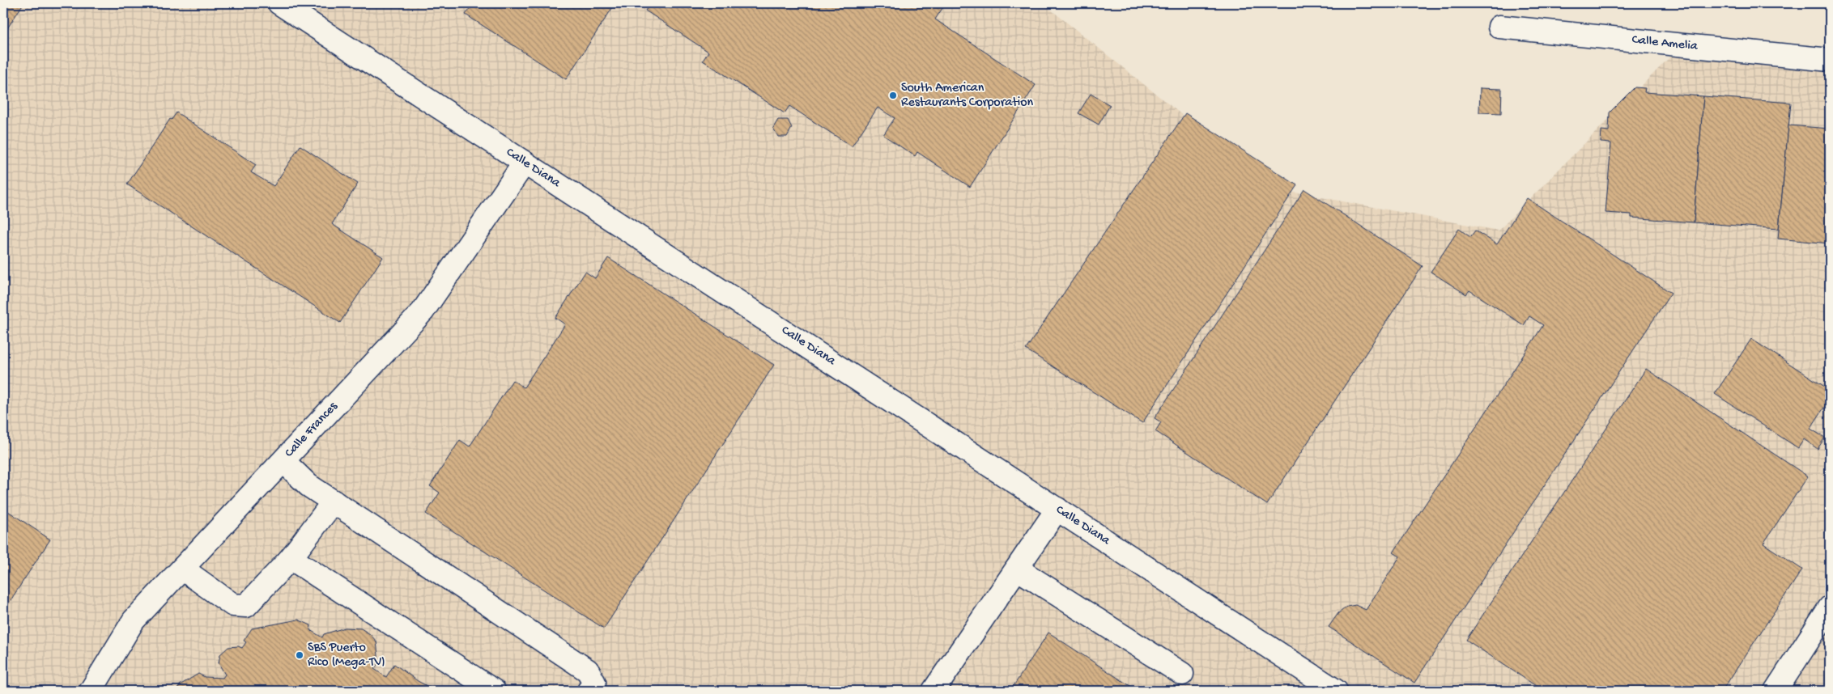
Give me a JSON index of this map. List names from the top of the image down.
{
  "streets": {
    "street": ["Calle Amelia", "Calle Diana", "Calle Frances"]
  },
  "crossings": [
    ["Calle Diana", "Calle Frances"]
  ],
  "places": ["South American Restaurants Corporation", "SBS Puerto Rico (Mega-TV)"]
}
